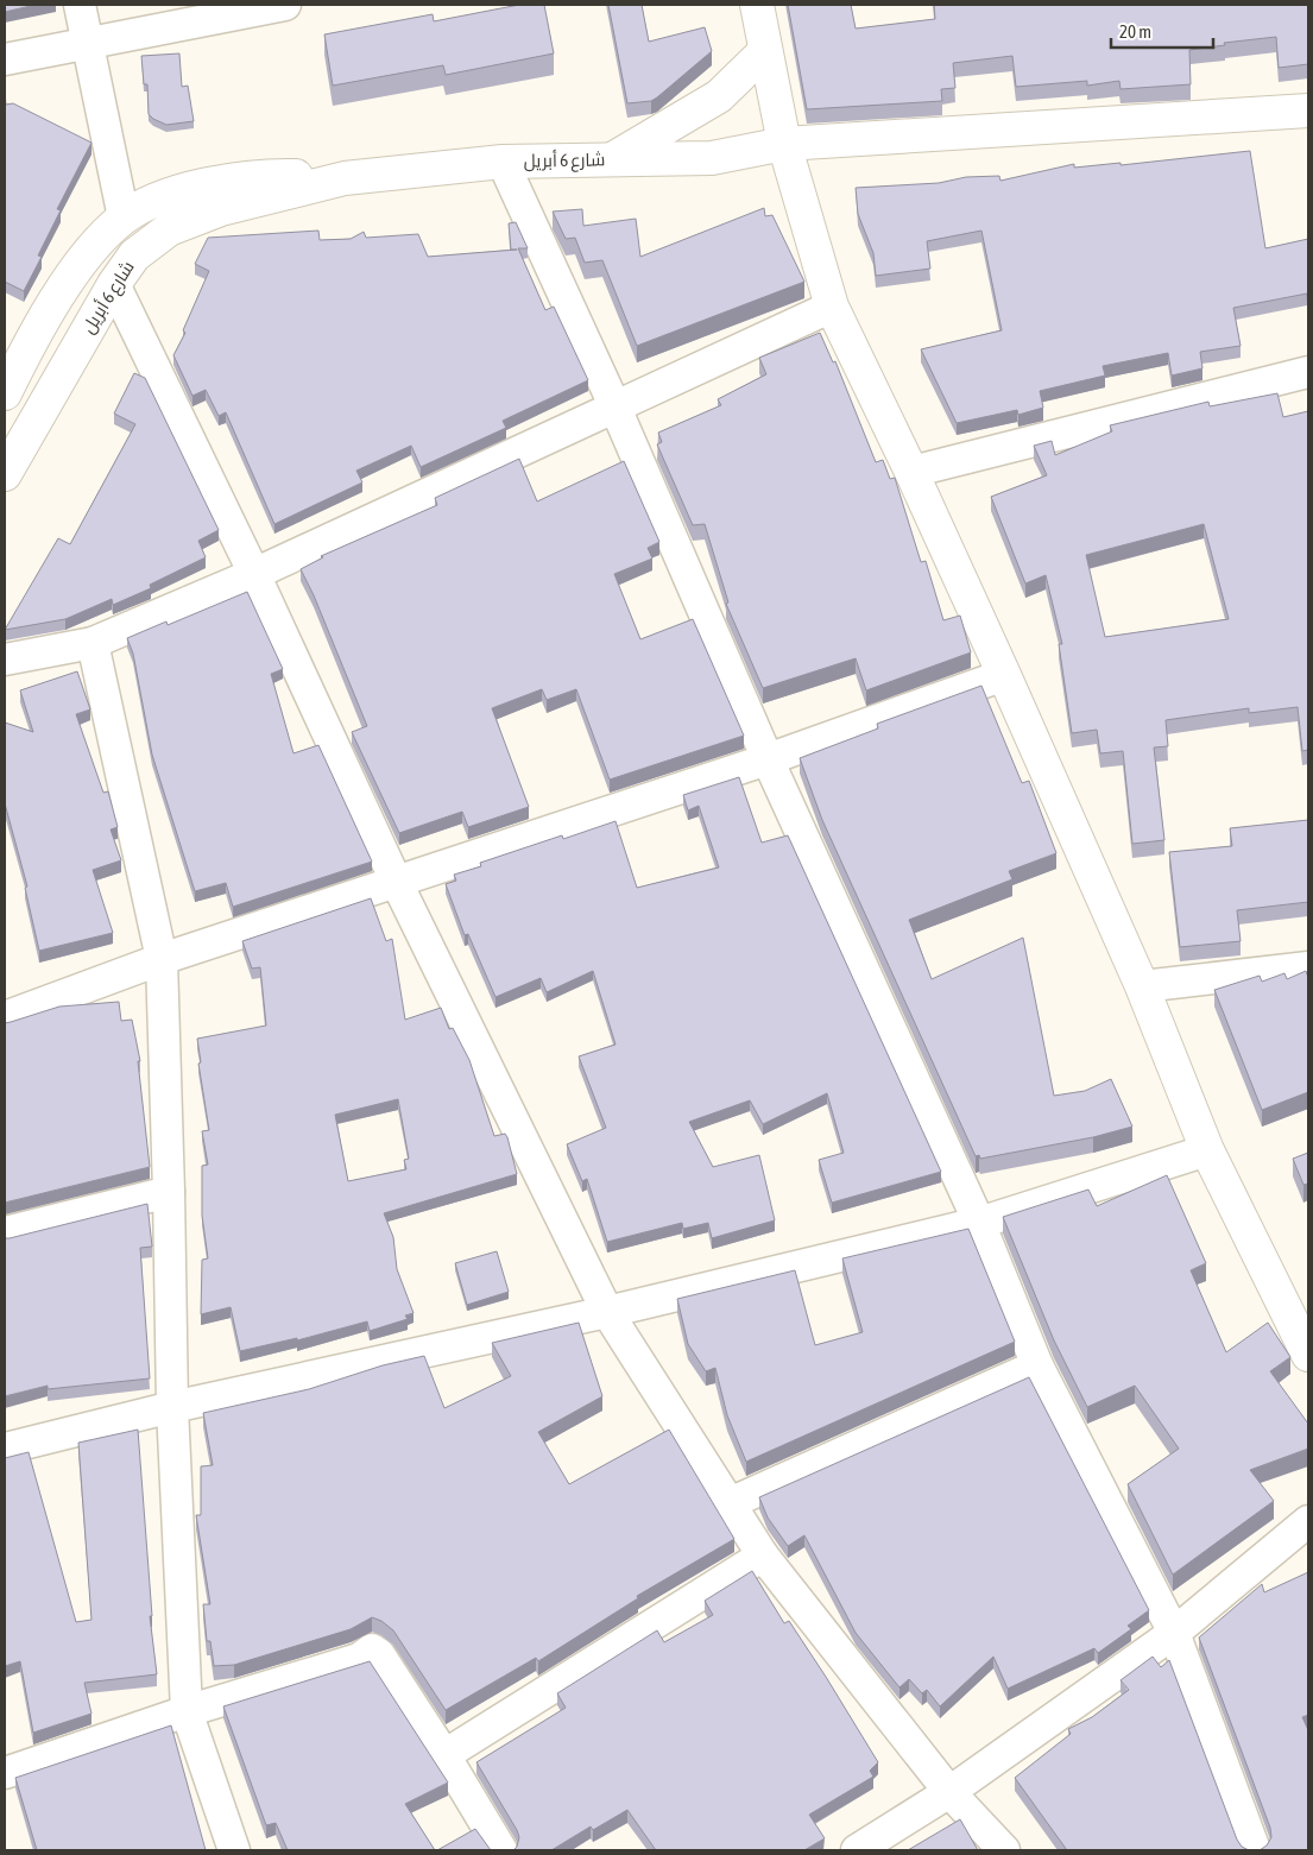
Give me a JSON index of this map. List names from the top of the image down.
{
  "streets": {
    "street": ["شارع 6 أبريل"]
  },
  "scale_bar": "20 m"
}
